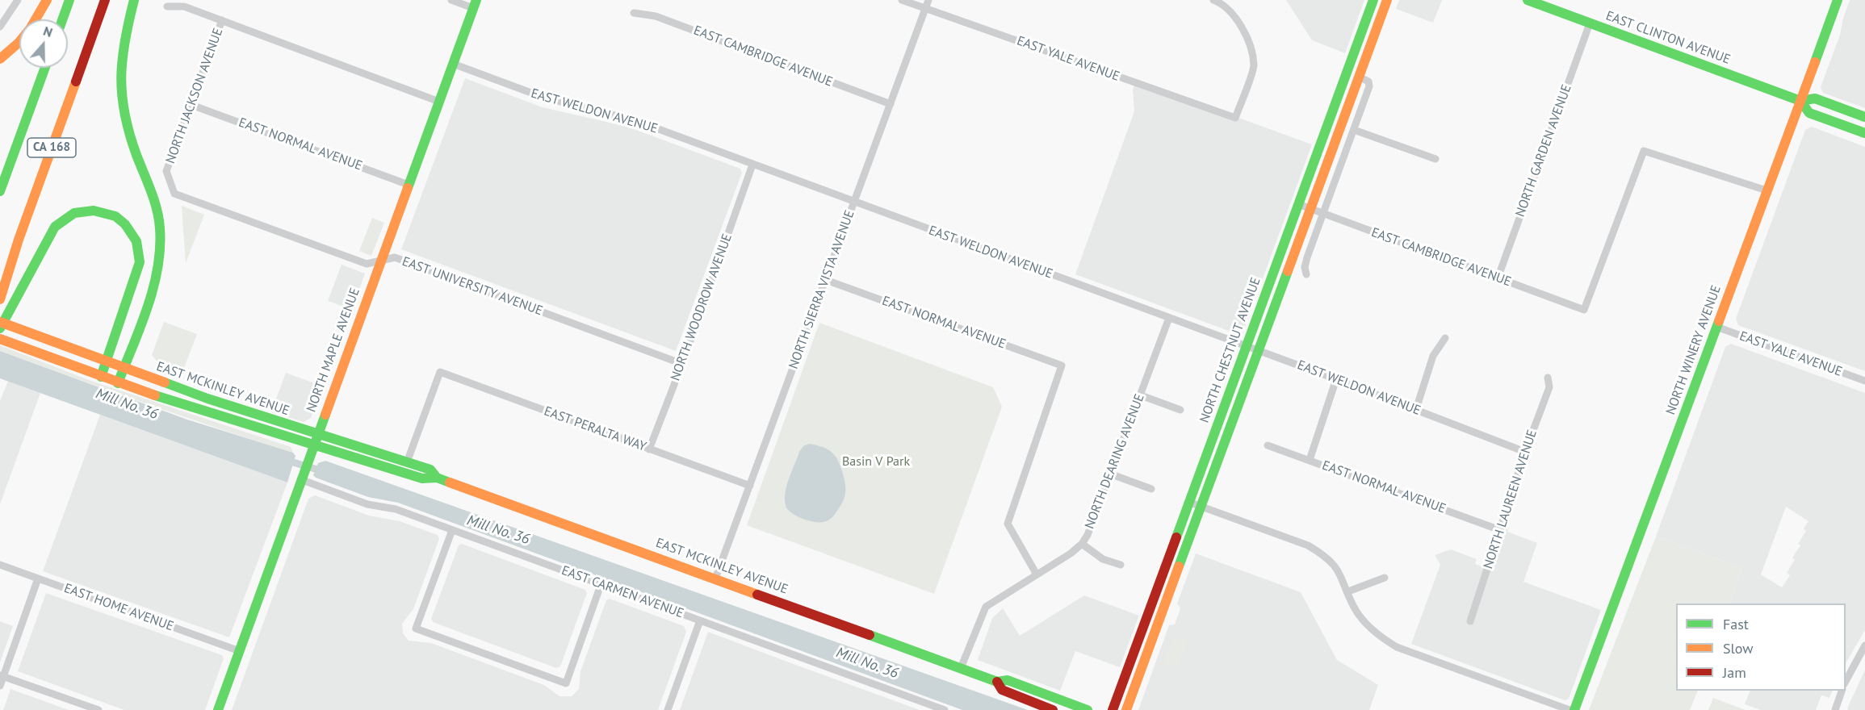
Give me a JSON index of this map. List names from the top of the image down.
{
  "streets": {
    "main road": [
      "EAST CLINTON AVENUE",
      "CA 168",
      "NORTH MAPLE AVENUE",
      "NORTH CHESTNUT AVENUE",
      "NORTH WINERY AVENUE",
      "EAST MCKINLEY AVENUE"
    ],
    "street": [
      "EAST CAMBRIDGE AVENUE",
      "EAST YALE AVENUE",
      "NORTH JACKSON AVENUE",
      "EAST WELDON AVENUE",
      "EAST NORMAL AVENUE",
      "NORTH GARDEN AVENUE",
      "EAST UNIVERSITY AVENUE",
      "NORTH SIERRA VISTA AVENUE",
      "NORTH WOODROW AVENUE",
      "EAST PERALTA WAY",
      "NORTH DEARING AVENUE",
      "NORTH LAUREEN AVENUE",
      "EAST CARMEN AVENUE",
      "EAST HOME AVENUE"
    ]
  },
  "crossings": [
    ["EAST CLINTON AVENUE", "NORTH GARDEN AVENUE"],
    ["EAST CLINTON AVENUE", "NORTH WINERY AVENUE"],
    ["EAST CAMBRIDGE AVENUE", "NORTH GARDEN AVENUE"],
    ["EAST CAMBRIDGE AVENUE", "NORTH SIERRA VISTA AVENUE"],
    ["EAST CAMBRIDGE AVENUE", "NORTH CHESTNUT AVENUE"],
    ["EAST CAMBRIDGE AVENUE", "NORTH WINERY AVENUE"],
    ["EAST YALE AVENUE", "NORTH SIERRA VISTA AVENUE"],
    ["EAST YALE AVENUE", "NORTH WINERY AVENUE"],
    ["NORTH JACKSON AVENUE", "EAST NORMAL AVENUE"],
    ["NORTH JACKSON AVENUE", "EAST UNIVERSITY AVENUE"],
    ["EAST WELDON AVENUE", "NORTH SIERRA VISTA AVENUE"],
    ["EAST WELDON AVENUE", "NORTH WOODROW AVENUE"],
    ["EAST WELDON AVENUE", "NORTH MAPLE AVENUE"],
    ["EAST WELDON AVENUE", "NORTH CHESTNUT AVENUE"],
    ["EAST WELDON AVENUE", "NORTH DEARING AVENUE"],
    ["EAST WELDON AVENUE", "NORTH LAUREEN AVENUE"],
    ["EAST NORMAL AVENUE", "NORTH SIERRA VISTA AVENUE"],
    ["EAST NORMAL AVENUE", "NORTH MAPLE AVENUE"],
    ["EAST NORMAL AVENUE", "NORTH DEARING AVENUE"],
    ["EAST NORMAL AVENUE", "NORTH LAUREEN AVENUE"],
    ["EAST UNIVERSITY AVENUE", "NORTH WOODROW AVENUE"],
    ["EAST UNIVERSITY AVENUE", "NORTH MAPLE AVENUE"],
    ["NORTH SIERRA VISTA AVENUE", "EAST MCKINLEY AVENUE"],
    ["NORTH SIERRA VISTA AVENUE", "EAST PERALTA WAY"],
    ["NORTH WOODROW AVENUE", "EAST PERALTA WAY"],
    ["NORTH MAPLE AVENUE", "EAST MCKINLEY AVENUE"],
    ["NORTH MAPLE AVENUE", "EAST CARMEN AVENUE"],
    ["NORTH MAPLE AVENUE", "EAST HOME AVENUE"],
    ["EAST MCKINLEY AVENUE", "EAST PERALTA WAY"],
    ["EAST MCKINLEY AVENUE", "NORTH DEARING AVENUE"]
  ],
  "water": ["Mill No. 36"],
  "parks": ["Basin V Park"],
  "legend": ["Fast", "Slow", "Jam"],
  "north": "top"
}
